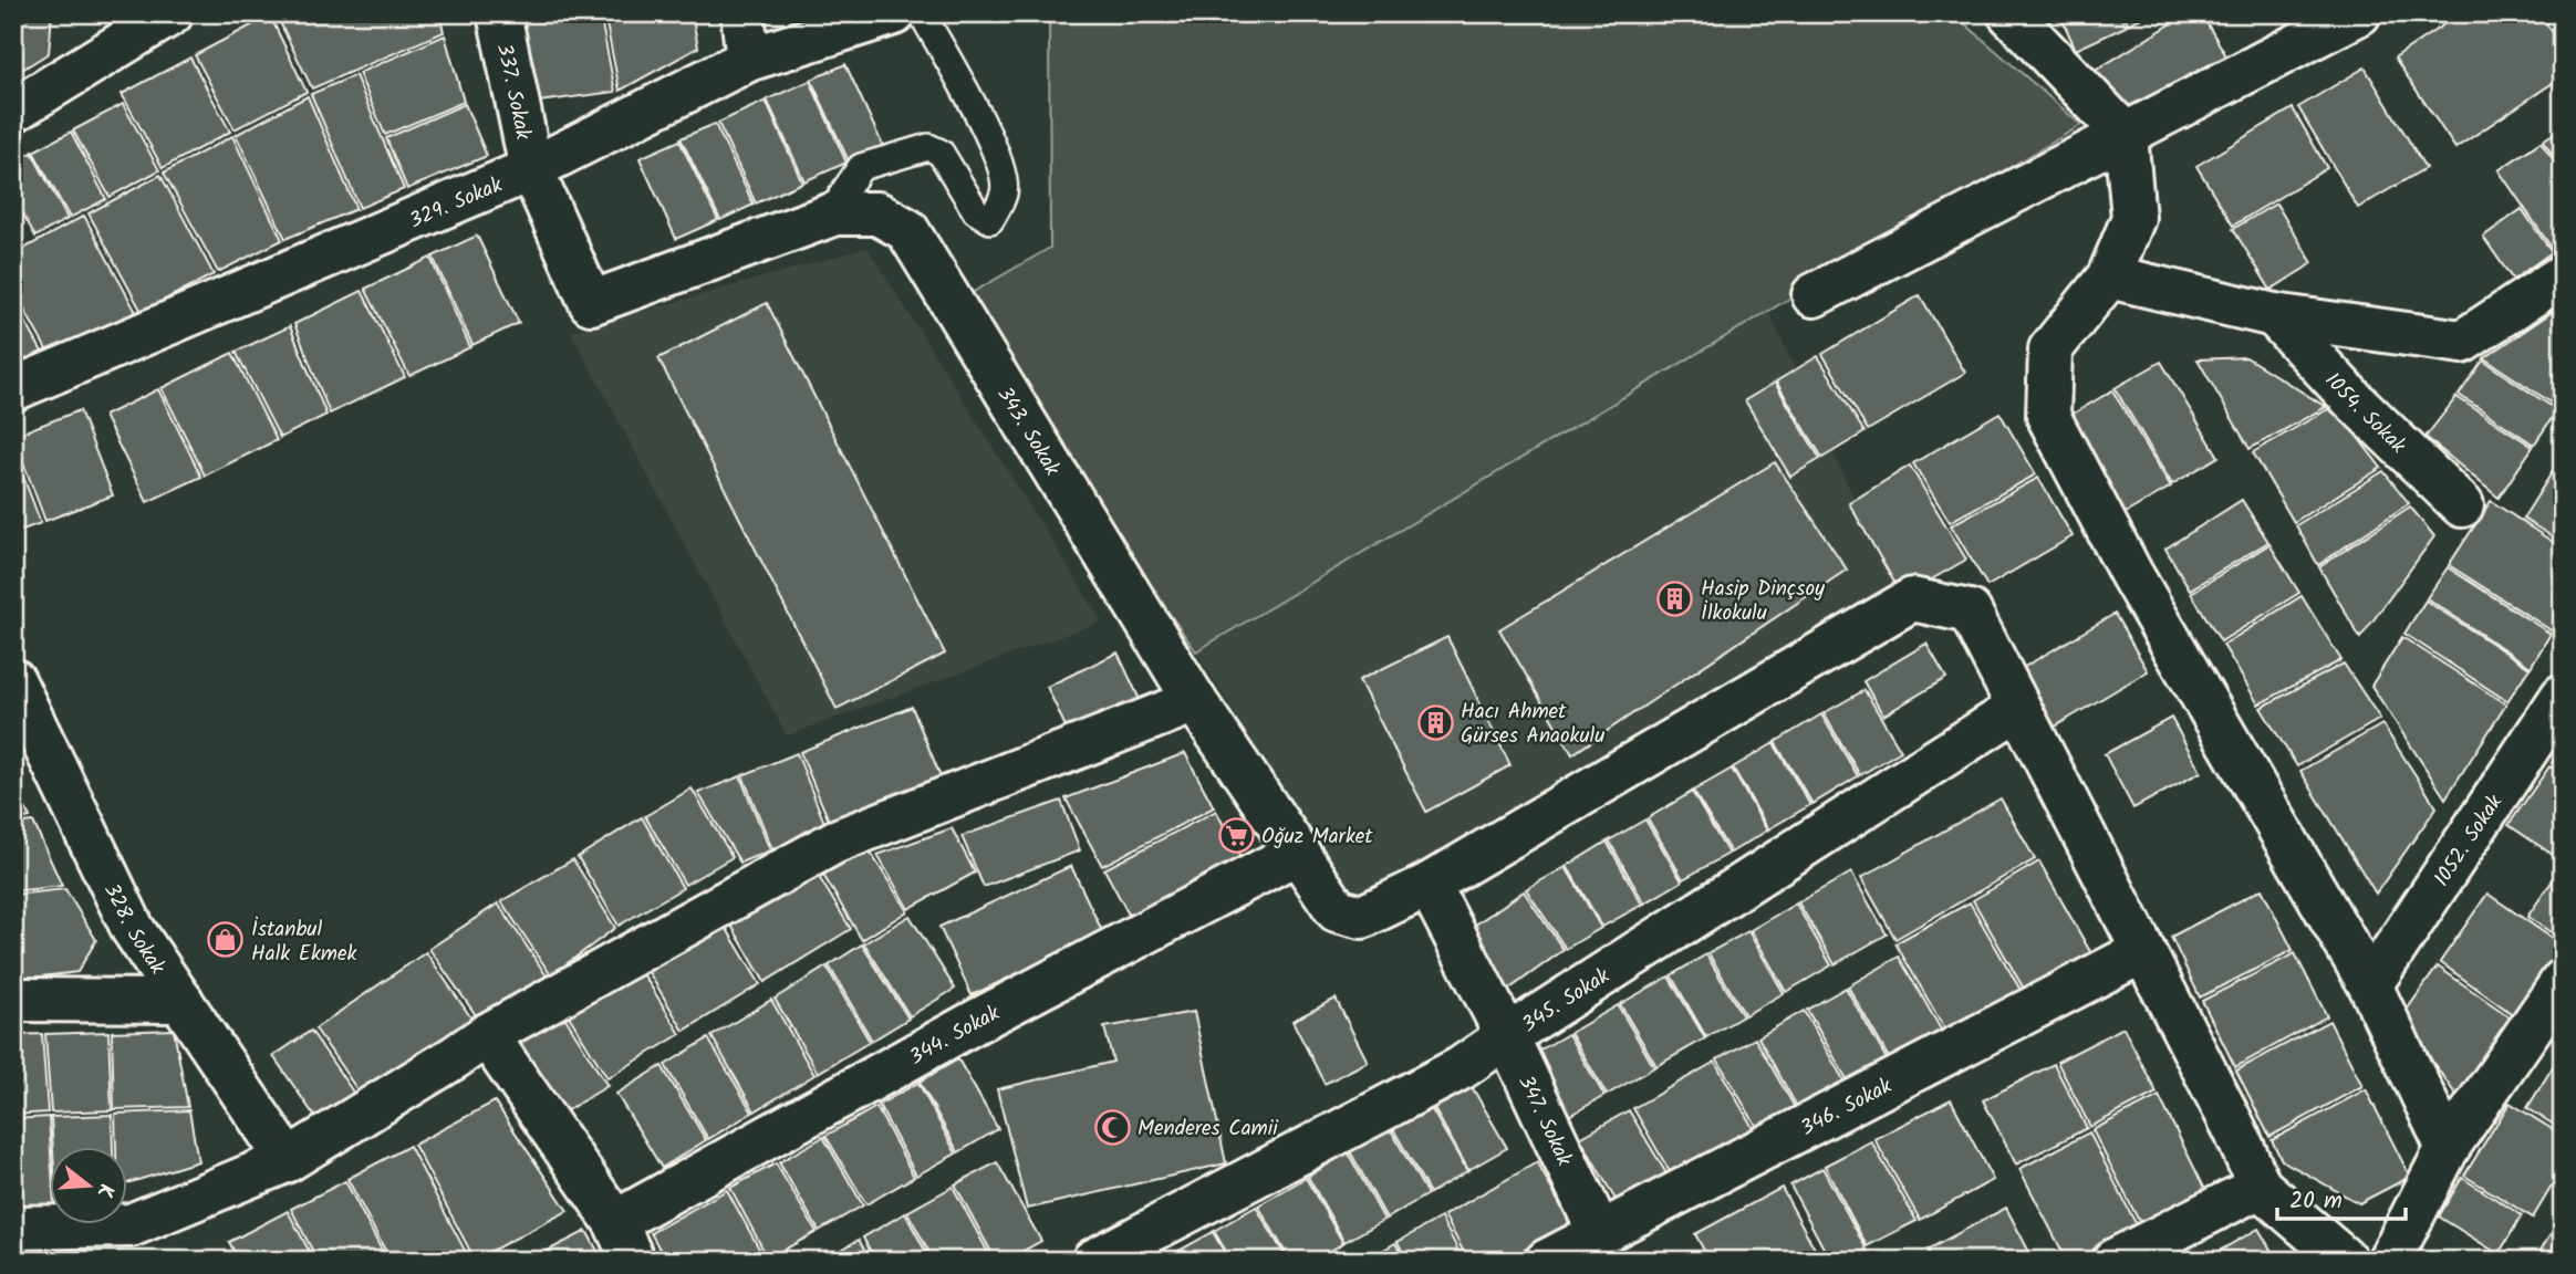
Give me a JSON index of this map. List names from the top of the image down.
{
  "streets": {
    "street": [
      "337. Sokak",
      "329. Sokak",
      "1054. Sokak",
      "343. Sokak",
      "1052. Sokak",
      "328. Sokak",
      "345. Sokak",
      "344. Sokak",
      "346. Sokak",
      "347. Sokak"
    ]
  },
  "crossings": [
    ["337. Sokak", "329. Sokak"],
    ["337. Sokak", "343. Sokak"],
    ["343. Sokak", "344. Sokak"],
    ["343. Sokak", "347. Sokak"],
    ["345. Sokak", "347. Sokak"],
    ["346. Sokak", "347. Sokak"]
  ],
  "places": {
    "building": ["Hasip Dinçsoy İlkokulu", "Hacı Ahmet Gürses Anaokulu"],
    "supermarket": ["Oğuz Market"],
    "shop": ["İstanbul Halk Ekmek"],
    "mosque": ["Menderes Camii"]
  },
  "scale_bar": "20 m",
  "north": "right"
}
